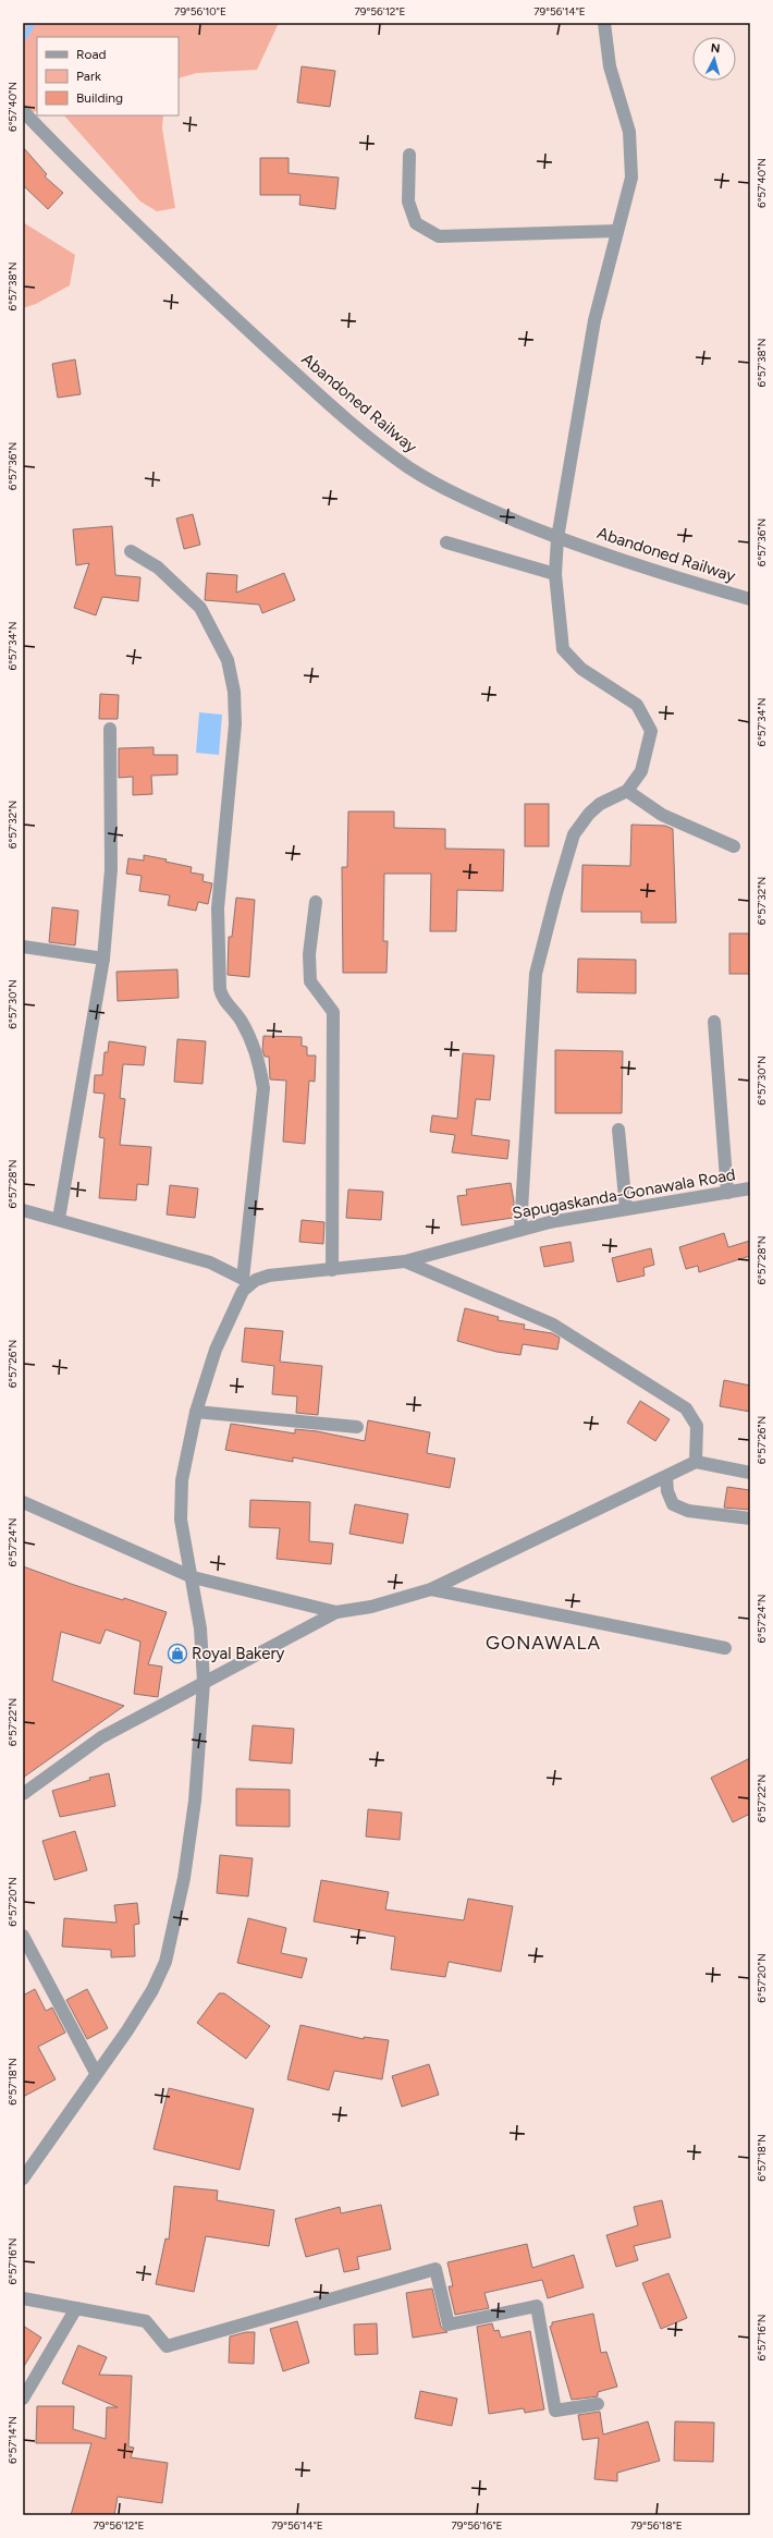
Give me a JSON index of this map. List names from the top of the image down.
{
  "streets": {
    "street": ["Abandoned Railway", "Sapugaskanda-Gonawala Road"]
  },
  "districts": ["GONAWALA"],
  "places": {
    "shop": ["Royal Bakery"]
  },
  "legend": ["Road", "Park", "Building"],
  "north": "top",
  "coordinates": [
    "79°56'10\"E",
    "79°56'12\"E",
    "79°56'14\"E",
    "6°57'40\"N",
    "6°57'38\"N",
    "6°57'36\"N",
    "6°57'34\"N",
    "6°57'32\"N",
    "6°57'30\"N",
    "6°57'28\"N",
    "6°57'26\"N",
    "6°57'24\"N",
    "6°57'22\"N",
    "6°57'20\"N",
    "6°57'18\"N",
    "6°57'16\"N",
    "6°57'14\"N",
    "79°56'16\"E",
    "79°56'18\"E"
  ]
}
